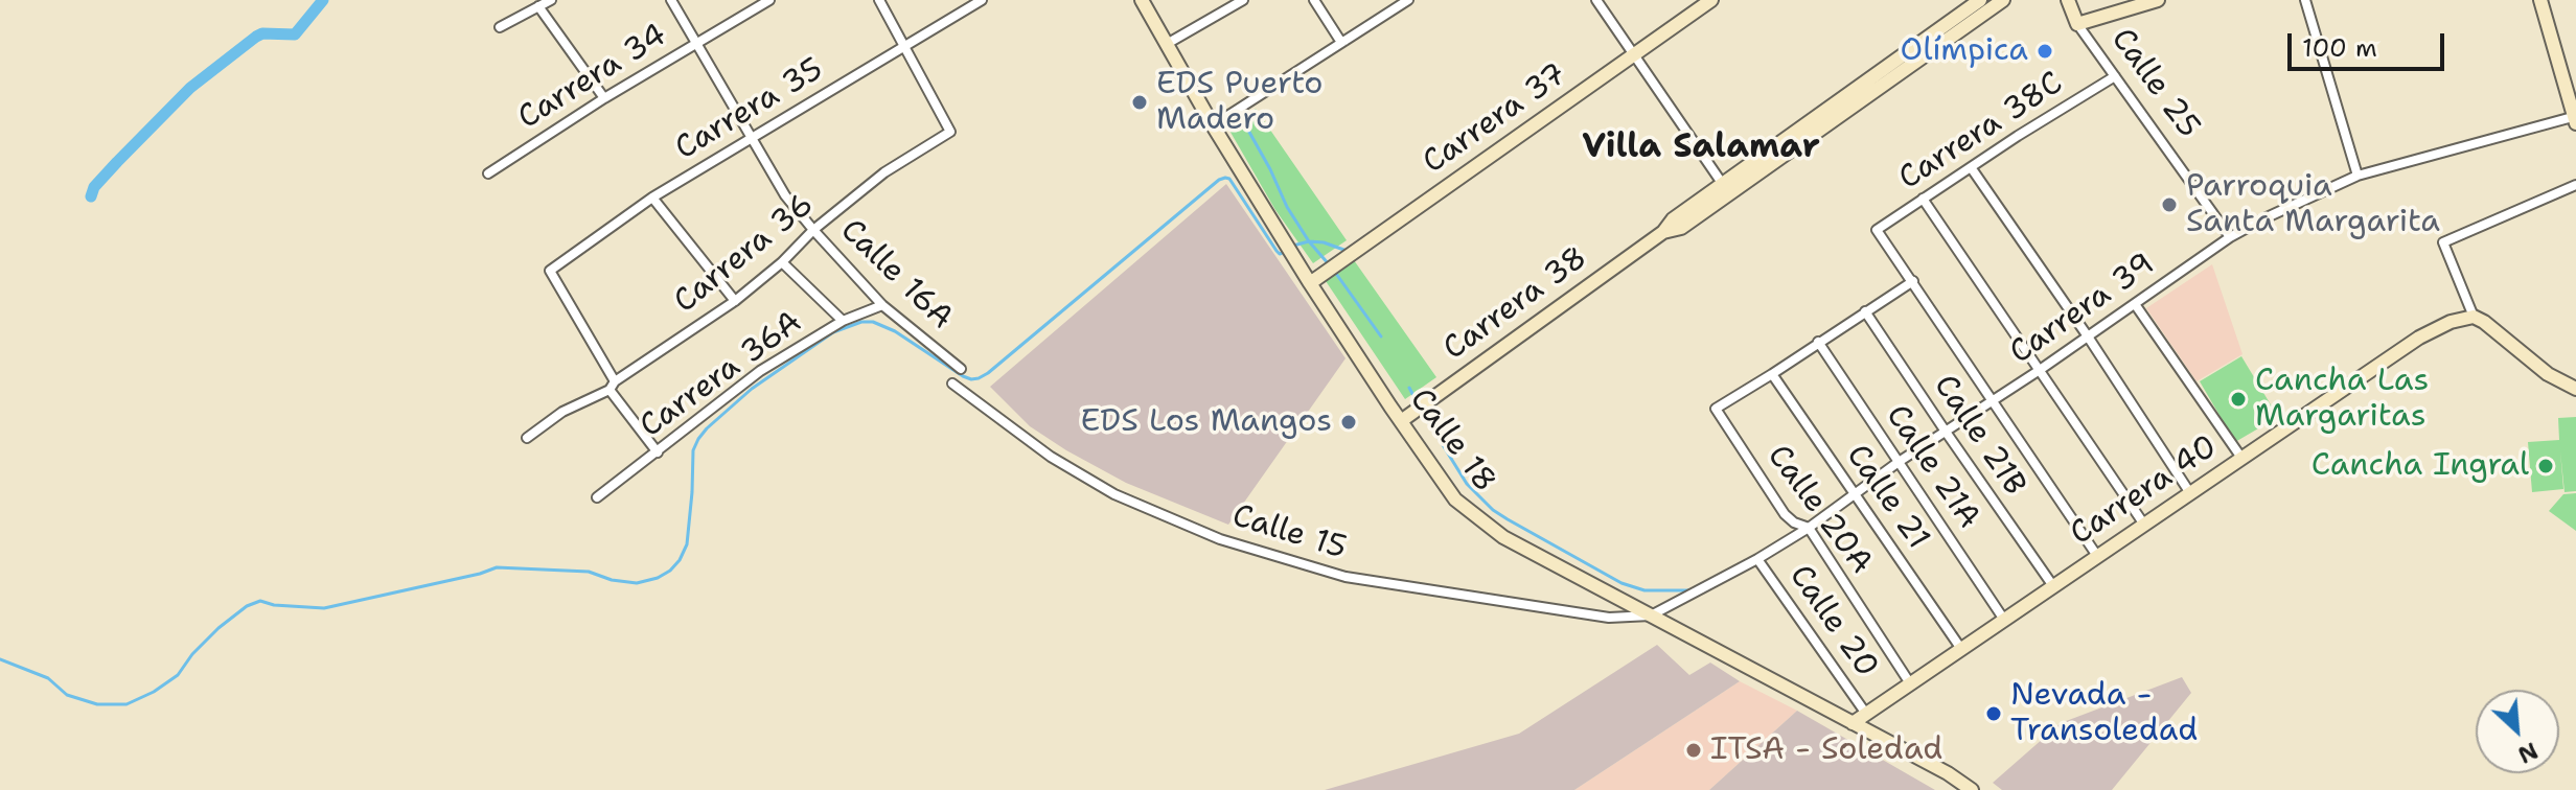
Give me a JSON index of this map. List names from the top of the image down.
{
  "streets": {
    "street": [
      "Carrera 34",
      "Calle 25",
      "Carrera 35",
      "Carrera 37",
      "Carrera 38C",
      "Carrera 36",
      "Calle 16A",
      "Carrera 38",
      "Carrera 39",
      "Carrera 36A",
      "Calle 21B",
      "Calle 18",
      "Calle 21A",
      "Carrera 40",
      "Calle 21",
      "Calle 20A",
      "Calle 15",
      "Calle 20"
    ]
  },
  "crossings": [
    ["Carrera 34", "Calle 16A"],
    ["Calle 25", "Carrera 38C"],
    ["Calle 25", "Carrera 39"],
    ["Carrera 35", "Carrera 36"],
    ["Carrera 35", "Calle 16A"],
    ["Carrera 37", "Calle 18"],
    ["Carrera 36", "Calle 16A"],
    ["Calle 16A", "Carrera 36A"],
    ["Carrera 38", "Calle 18"],
    ["Carrera 39", "Calle 21B"],
    ["Carrera 39", "Calle 18"],
    ["Carrera 39", "Calle 21A"],
    ["Carrera 39", "Calle 21"],
    ["Carrera 39", "Calle 20A"],
    ["Carrera 39", "Calle 15"],
    ["Carrera 39", "Calle 20"],
    ["Calle 21B", "Carrera 40"],
    ["Calle 18", "Carrera 40"],
    ["Calle 18", "Calle 15"],
    ["Calle 21A", "Carrera 40"],
    ["Carrera 40", "Calle 21"],
    ["Carrera 40", "Calle 20A"],
    ["Carrera 40", "Calle 20"],
    ["Calle 21", "Calle 20A"]
  ],
  "districts": ["Villa Salamar"],
  "places": [
    "Olímpica",
    "EDS Puerto Madero",
    "Parroquia Santa Margarita",
    "Cancha Las Margaritas",
    "EDS Los Mangos",
    "Cancha Ingral",
    "Nevada - Transoledad",
    "ITSA - Soledad"
  ],
  "scale_bar": "100 m",
  "north": "bottom right"
}
